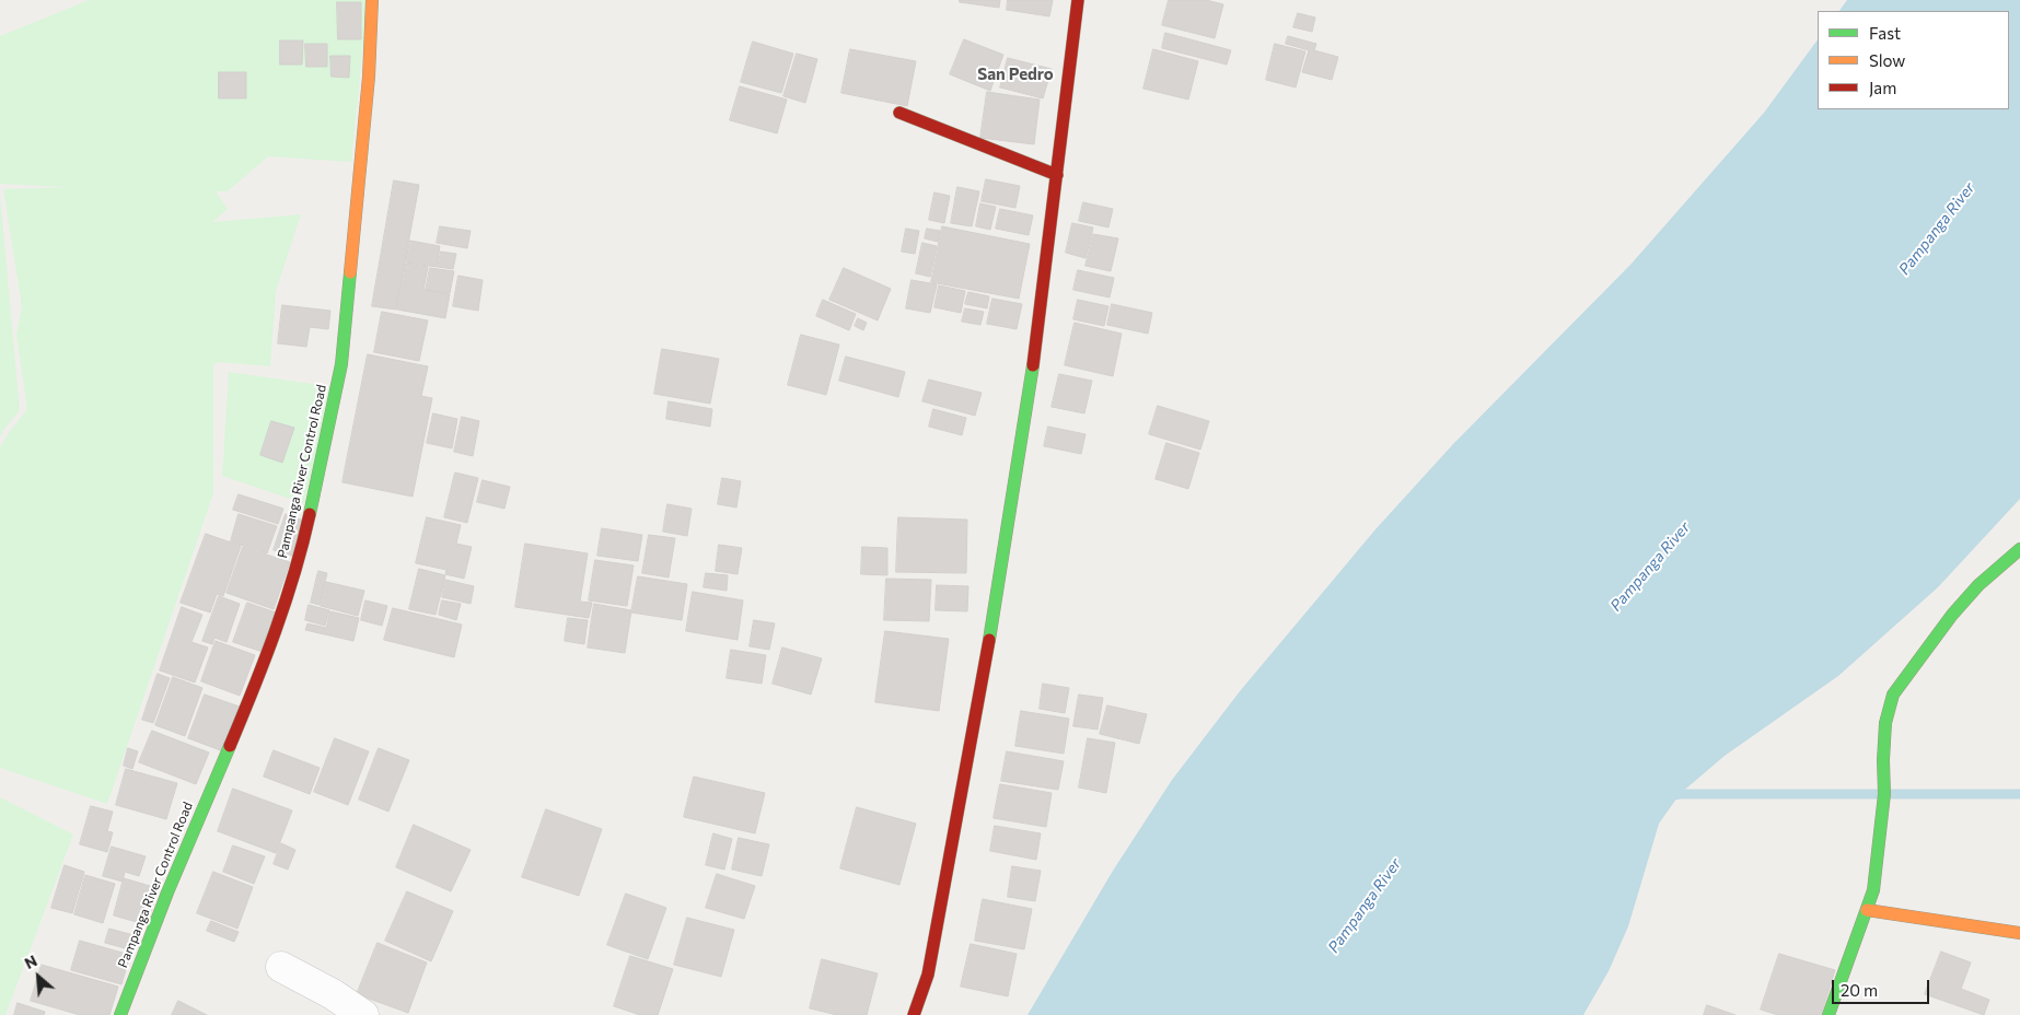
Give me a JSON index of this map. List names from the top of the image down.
{
  "streets": {
    "street": ["Pampanga River Control Road"]
  },
  "districts": ["San Pedro"],
  "water": ["Pampanga River"],
  "legend": ["Fast", "Slow", "Jam"],
  "scale_bar": "20 m",
  "north": "top left"
}
